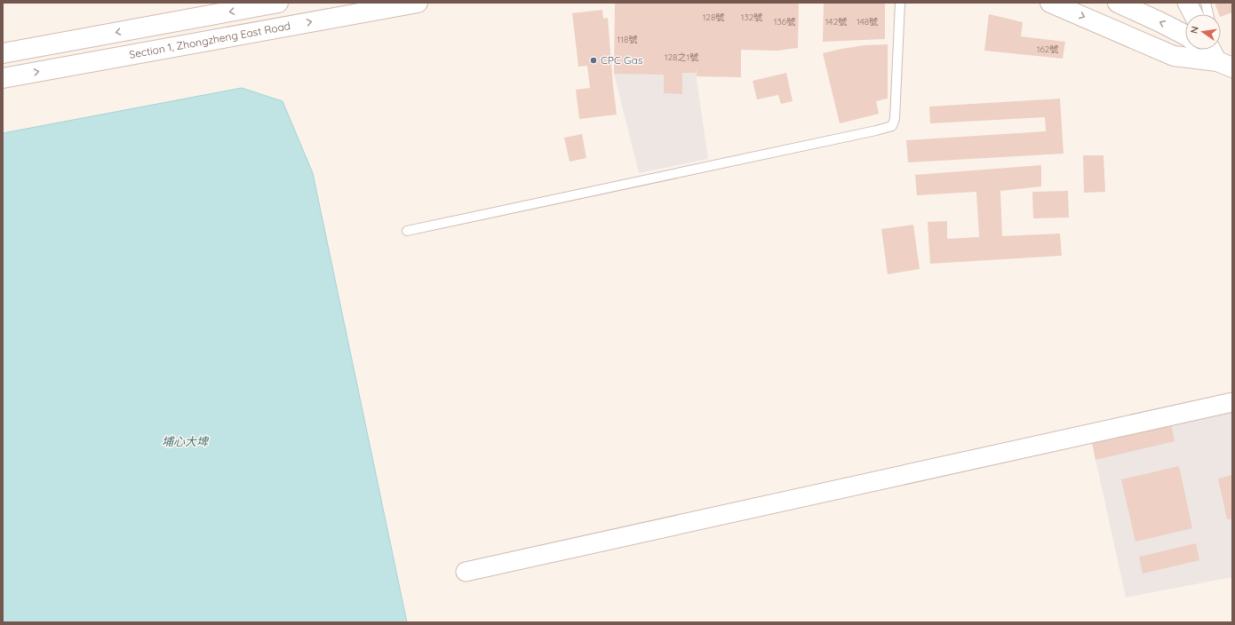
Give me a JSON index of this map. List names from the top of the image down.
{
  "streets": {
    "main road": ["Section 1, Zhongzheng East Road"]
  },
  "water": ["埔心大埤"],
  "places": ["CPC Gas"],
  "house_numbers": [
    "128號",
    "132號",
    "136號",
    "142號",
    "148號",
    "118號",
    "162號",
    "128之1號"
  ],
  "north": "left"
}
